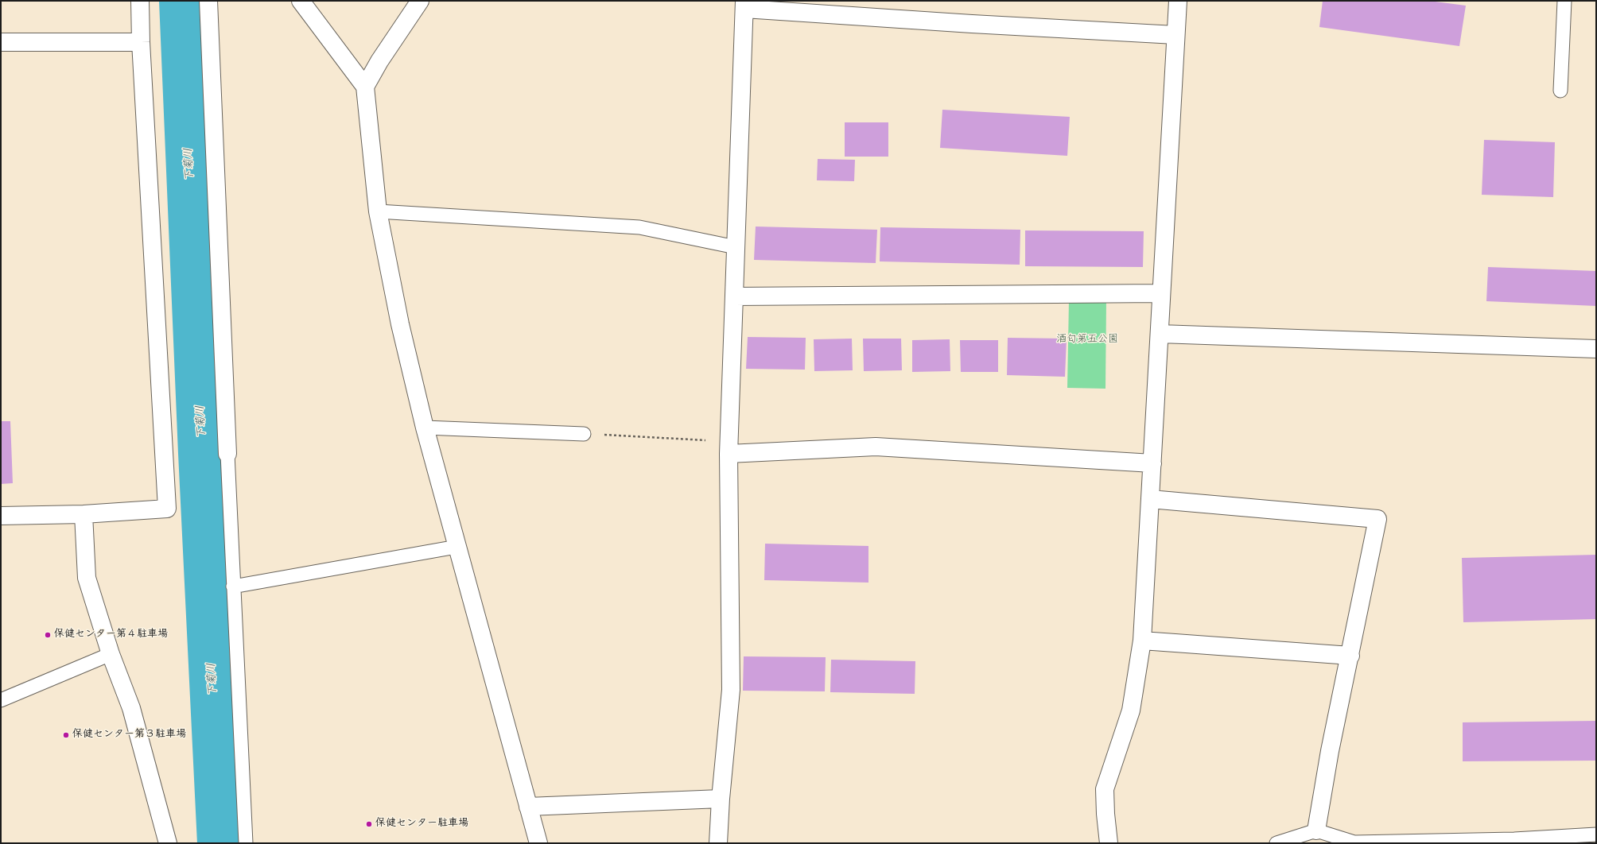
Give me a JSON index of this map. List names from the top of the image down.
{
  "water": ["下菊川"],
  "parks": ["酒匂第五公園"],
  "places": ["保健センター第４駐車場", "保健センター第３駐車場", "保健センター駐車場"]
}
